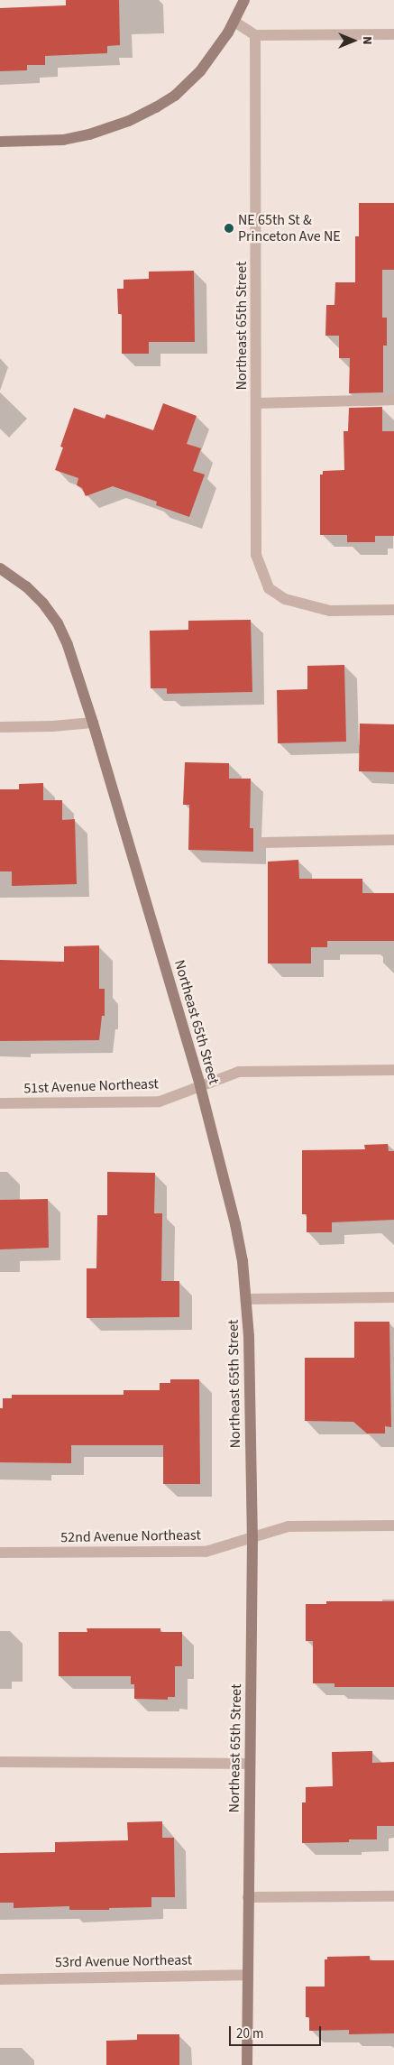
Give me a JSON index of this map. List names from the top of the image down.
{
  "streets": {
    "main road": ["Northeast 65th Street"],
    "street": ["51st Avenue Northeast", "52nd Avenue Northeast", "53rd Avenue Northeast"]
  },
  "crossings": [
    ["Northeast 65th Street", "51st Avenue Northeast"],
    ["Northeast 65th Street", "52nd Avenue Northeast"],
    ["Northeast 65th Street", "53rd Avenue Northeast"]
  ],
  "places": ["NE 65th St & Princeton Ave NE"],
  "scale_bar": "20 m",
  "north": "right"
}
